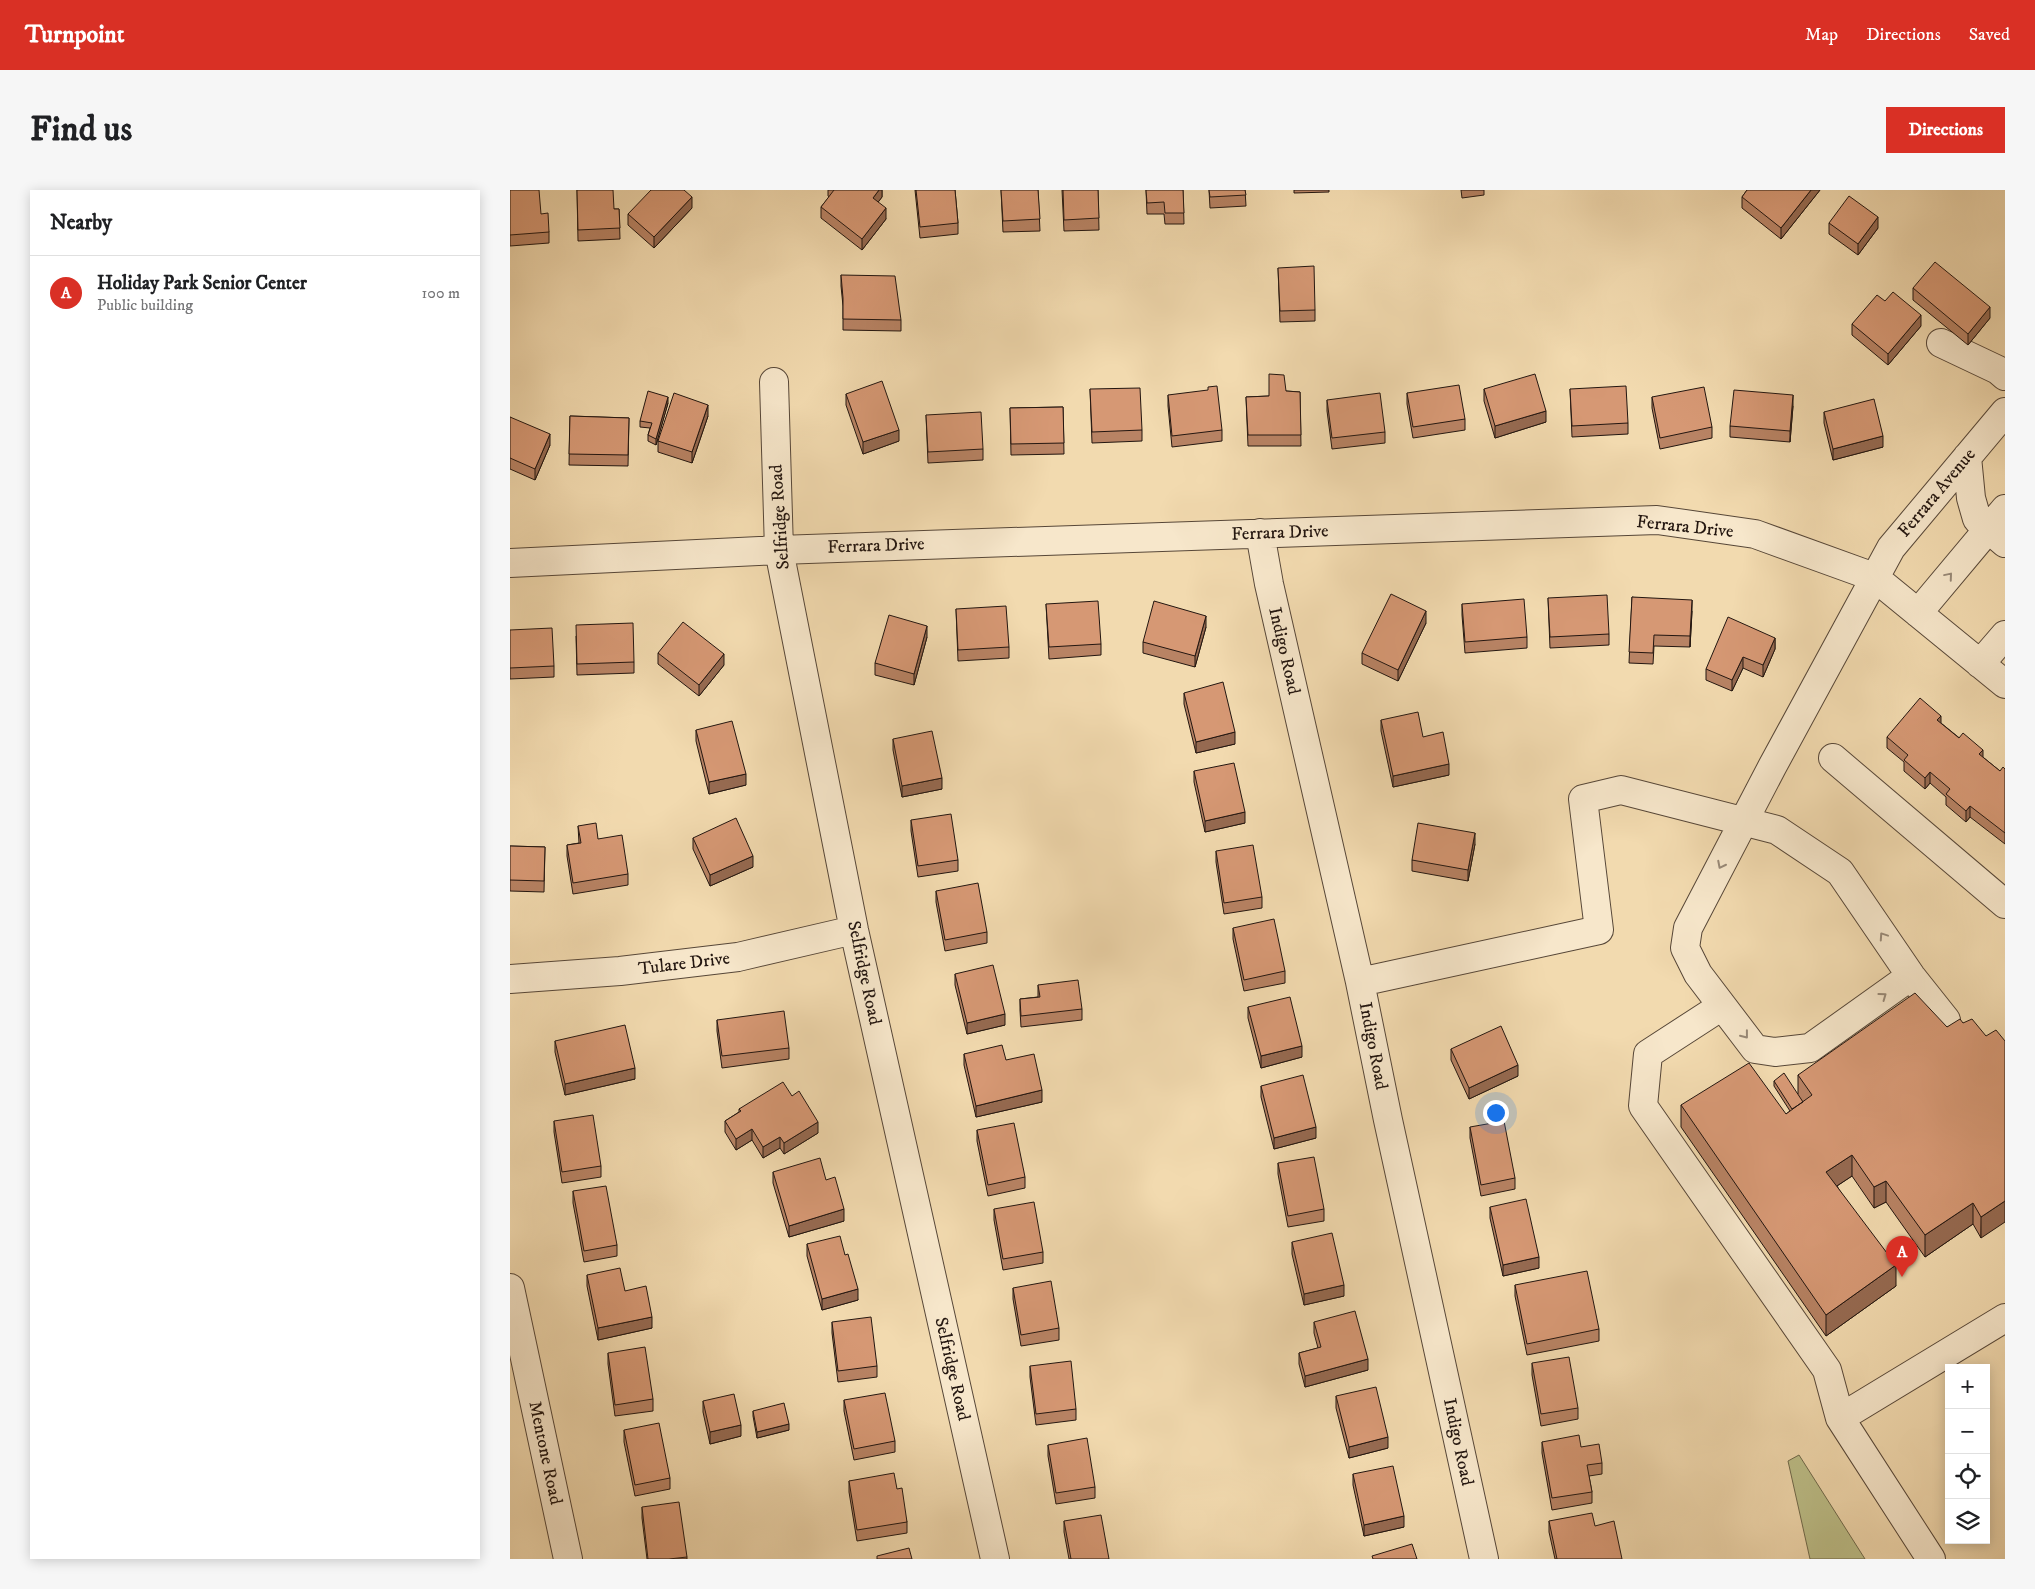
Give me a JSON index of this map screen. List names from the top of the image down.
{
  "streets": {
    "street": [
      "Ferrara Avenue",
      "Selfridge Road",
      "Ferrara Drive",
      "Indigo Road",
      "Tulare Drive",
      "Mentone Road"
    ]
  },
  "crossings": [
    ["Ferrara Avenue", "Ferrara Drive"],
    ["Selfridge Road", "Ferrara Drive"],
    ["Selfridge Road", "Tulare Drive"],
    ["Ferrara Drive", "Indigo Road"]
  ],
  "page": {
    "header": "Turnpoint",
    "nav": ["Map", "Directions", "Saved"],
    "buttons": "Directions",
    "title": "Find us",
    "heading": "Nearby",
    "list": [
      {
        "mark": "A",
        "name": "Holiday Park Senior Center",
        "note": "Public building",
        "value": "100 m"
      }
    ],
    "pins": "A",
    "map_buttons": ["+", "−"]
  }
}
